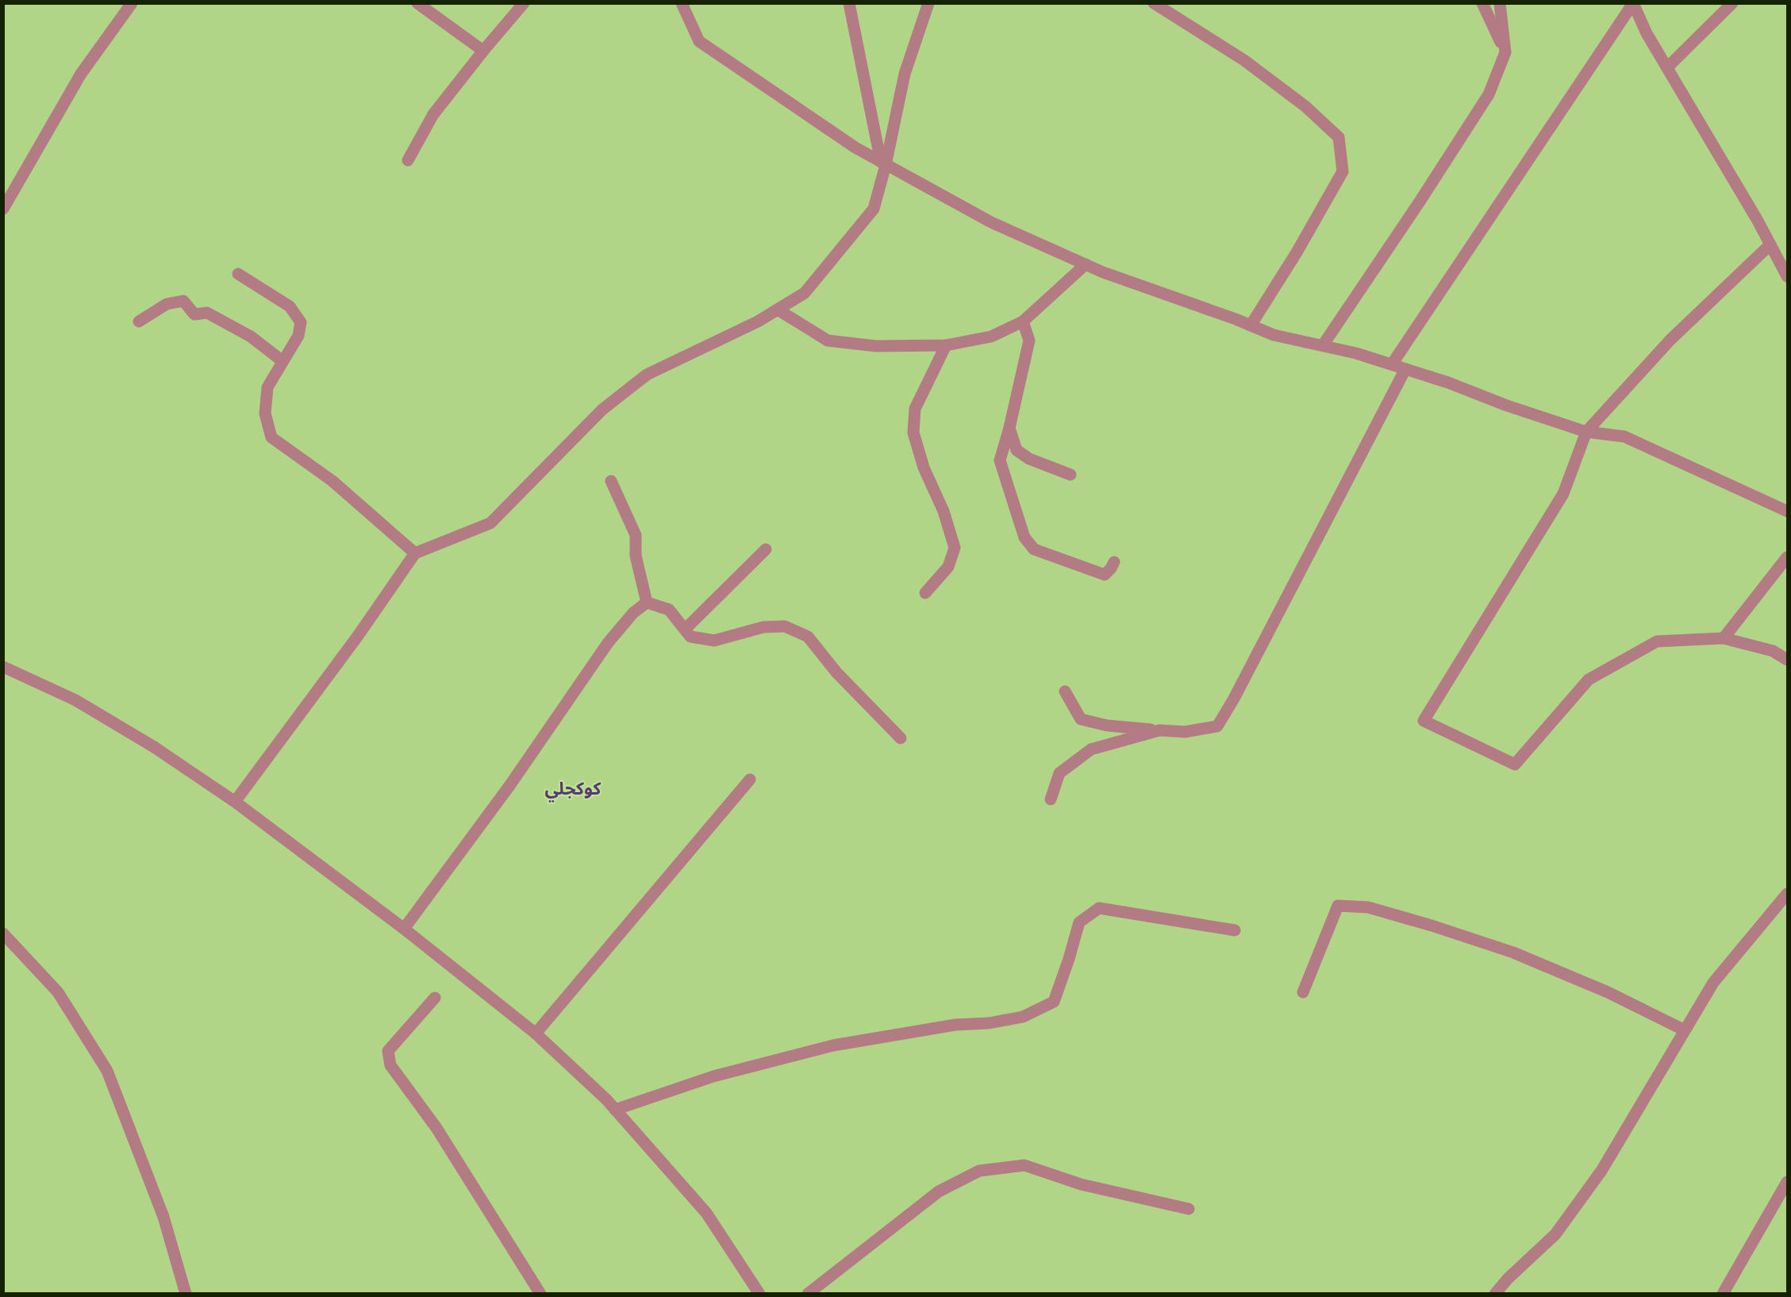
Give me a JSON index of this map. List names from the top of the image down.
{
  "districts": ["كوكجلي"]
}
